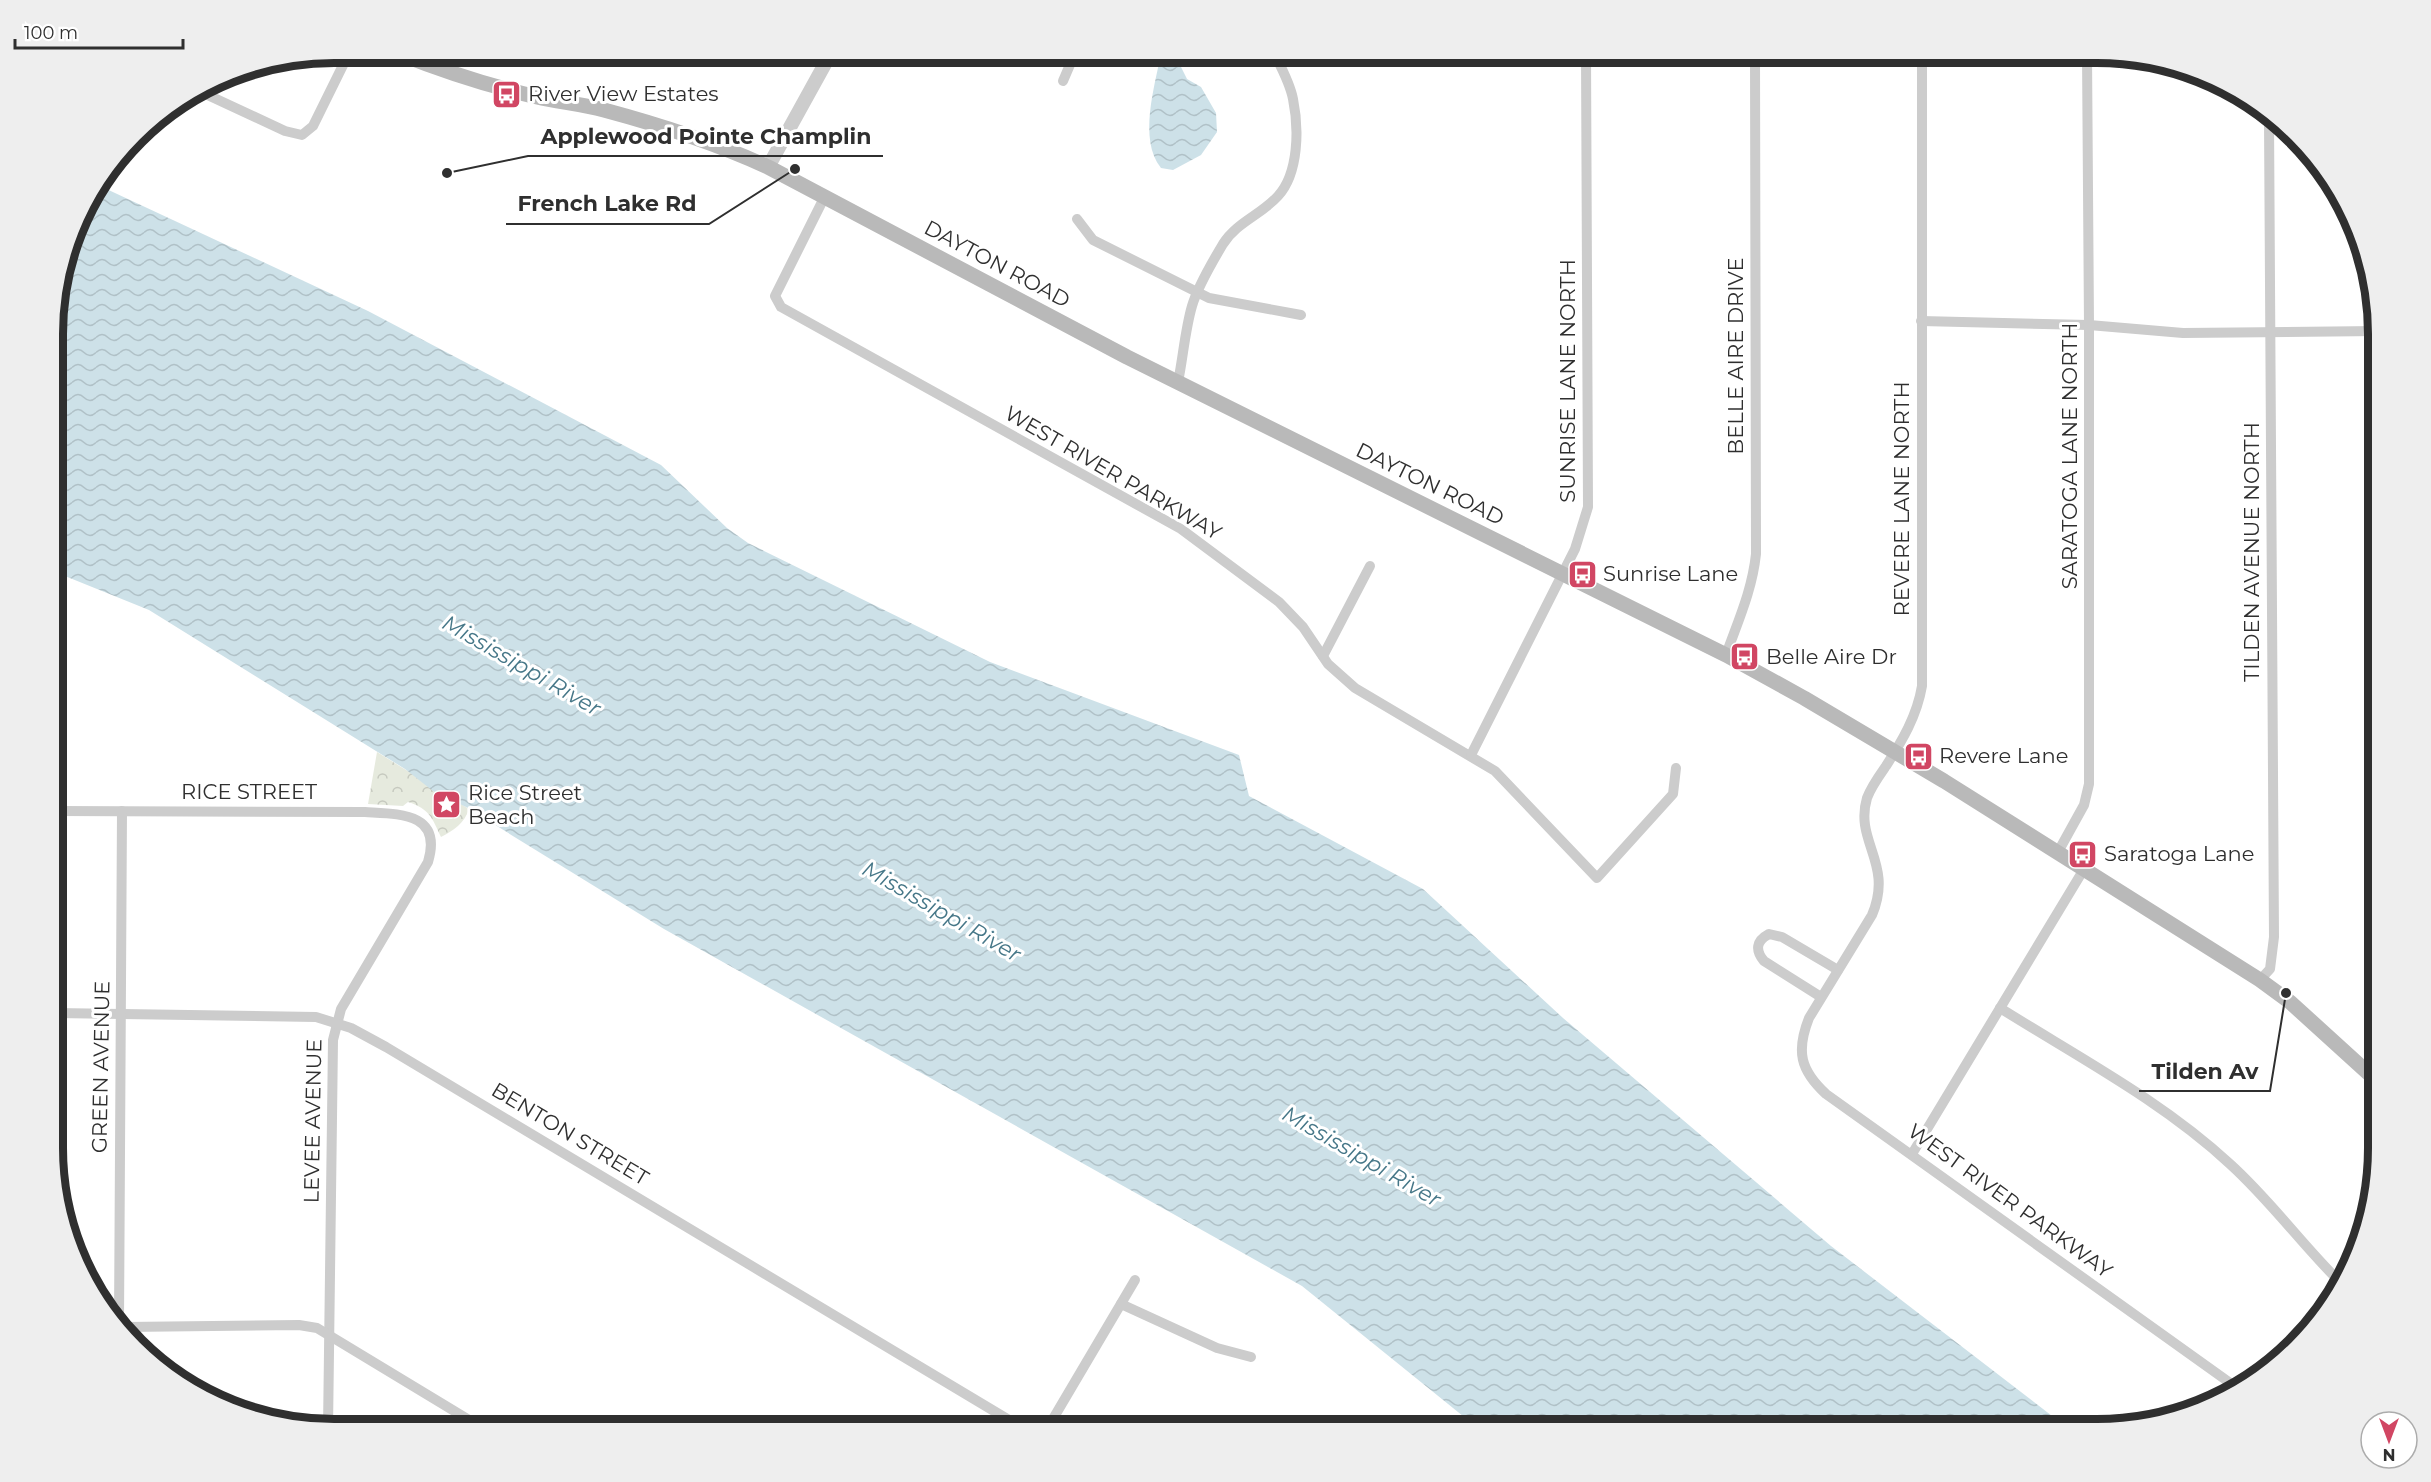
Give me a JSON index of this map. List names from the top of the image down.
{
  "streets": {
    "main road": ["DAYTON ROAD"],
    "street": [
      "BELLE AIRE DRIVE",
      "SUNRISE LANE NORTH",
      "SARATOGA LANE NORTH",
      "WEST RIVER PARKWAY",
      "REVERE LANE NORTH",
      "TILDEN AVENUE NORTH",
      "RICE STREET",
      "GREEN AVENUE",
      "LEVEE AVENUE",
      "BENTON STREET"
    ]
  },
  "crossings": [
    ["DAYTON ROAD", "BELLE AIRE DRIVE"],
    ["DAYTON ROAD", "SUNRISE LANE NORTH"],
    ["DAYTON ROAD", "SARATOGA LANE NORTH"],
    ["DAYTON ROAD", "WEST RIVER PARKWAY"],
    ["DAYTON ROAD", "REVERE LANE NORTH"],
    ["DAYTON ROAD", "TILDEN AVENUE NORTH"],
    ["SUNRISE LANE NORTH", "WEST RIVER PARKWAY"],
    ["WEST RIVER PARKWAY", "REVERE LANE NORTH"],
    ["RICE STREET", "GREEN AVENUE"],
    ["RICE STREET", "LEVEE AVENUE"],
    ["GREEN AVENUE", "BENTON STREET"],
    ["LEVEE AVENUE", "BENTON STREET"]
  ],
  "water": ["Mississippi River"],
  "places": {
    "bus stop": [
      "River View Estates",
      "Sunrise Lane",
      "Belle Aire Dr",
      "Revere Lane",
      "Saratoga Lane"
    ],
    "other": ["French Lake Rd", "Applewood Pointe Champlin", "Tilden Av"],
    "place": ["Rice Street Beach"]
  },
  "scale_bar": "100 m",
  "north": "bottom"
}
